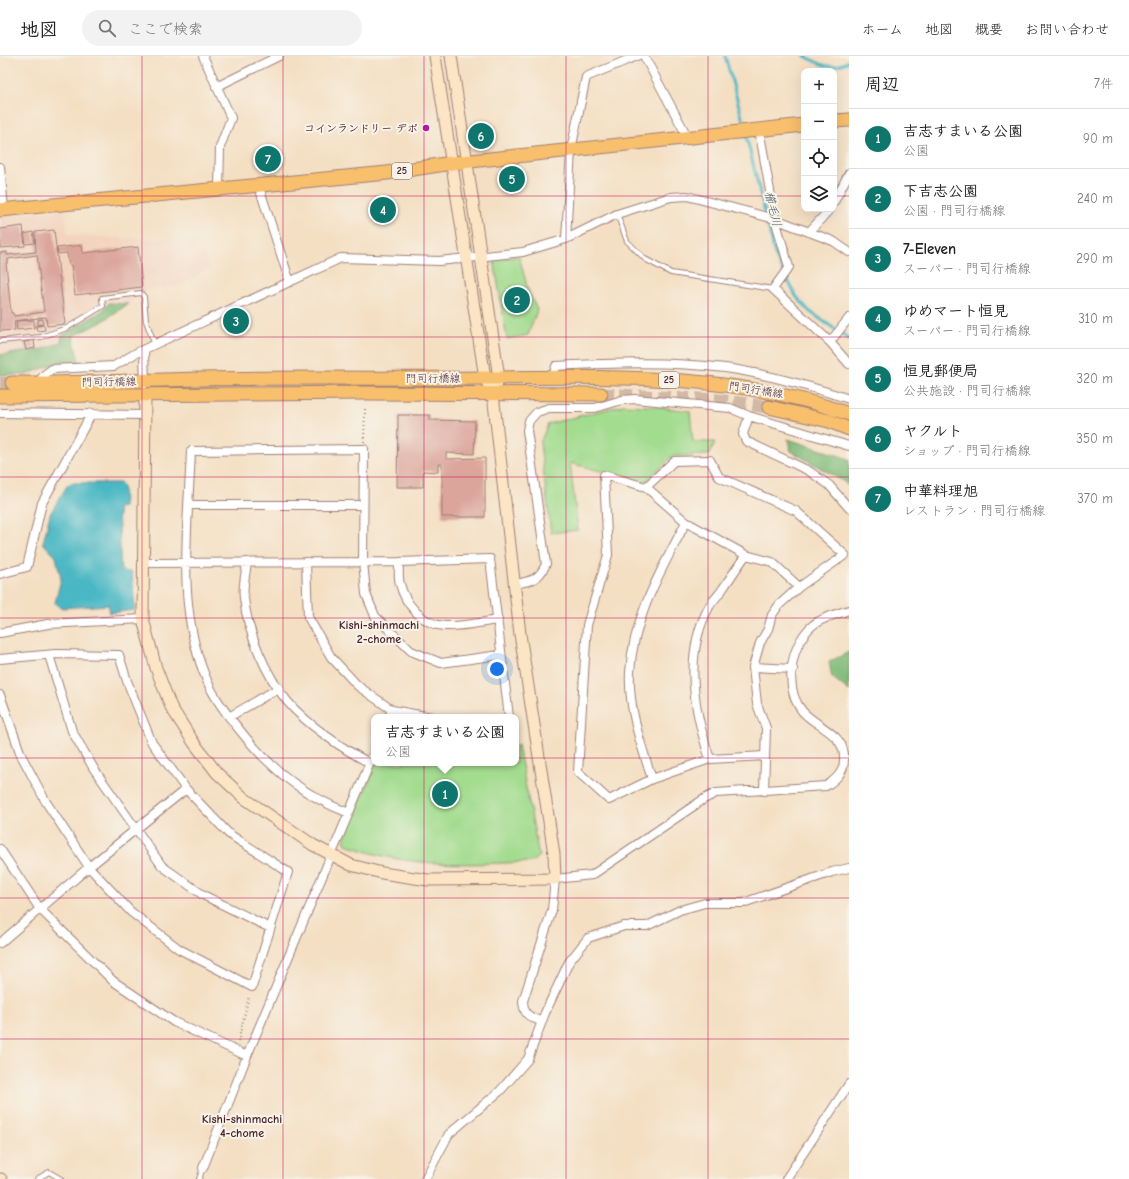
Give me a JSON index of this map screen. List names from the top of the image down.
{
  "streets": {
    "main road": ["25", "門司行橋線"]
  },
  "districts": ["Kishi-shinmachi 2-chome", "Kishi-shinmachi 4-chome"],
  "water": ["櫛毛川"],
  "places": ["コインランドリー デポ"],
  "page": {
    "header": "地図",
    "search": "ここで検索",
    "nav": [
      "ホーム",
      "地図",
      "概要",
      "お問い合わせ"
    ],
    "heading": ["周辺", "7件"],
    "map_buttons": ["+", "−"],
    "list": [
      {
        "mark": "1",
        "name": "吉志すまいる公園",
        "note": "公園",
        "value": "90 m"
      },
      {
        "mark": "2",
        "name": "下吉志公園",
        "note": "公園 · 門司行橋線",
        "value": "240 m"
      },
      {
        "mark": "3",
        "name": "7-Eleven",
        "note": "スーパー · 門司行橋線",
        "value": "290 m"
      },
      {
        "mark": "4",
        "name": "ゆめマート恒見",
        "note": "スーパー · 門司行橋線",
        "value": "310 m"
      },
      {
        "mark": "5",
        "name": "恒見郵便局",
        "note": "公共施設 · 門司行橋線",
        "value": "320 m"
      },
      {
        "mark": "6",
        "name": "ヤクルト",
        "note": "ショップ · 門司行橋線",
        "value": "350 m"
      },
      {
        "mark": "7",
        "name": "中華料理旭",
        "note": "レストラン · 門司行橋線",
        "value": "370 m"
      }
    ],
    "pins": [
      "6",
      "7",
      "5",
      "4",
      "2",
      "3",
      "1"
    ],
    "popup": ["吉志すまいる公園", "公園"]
  }
}
